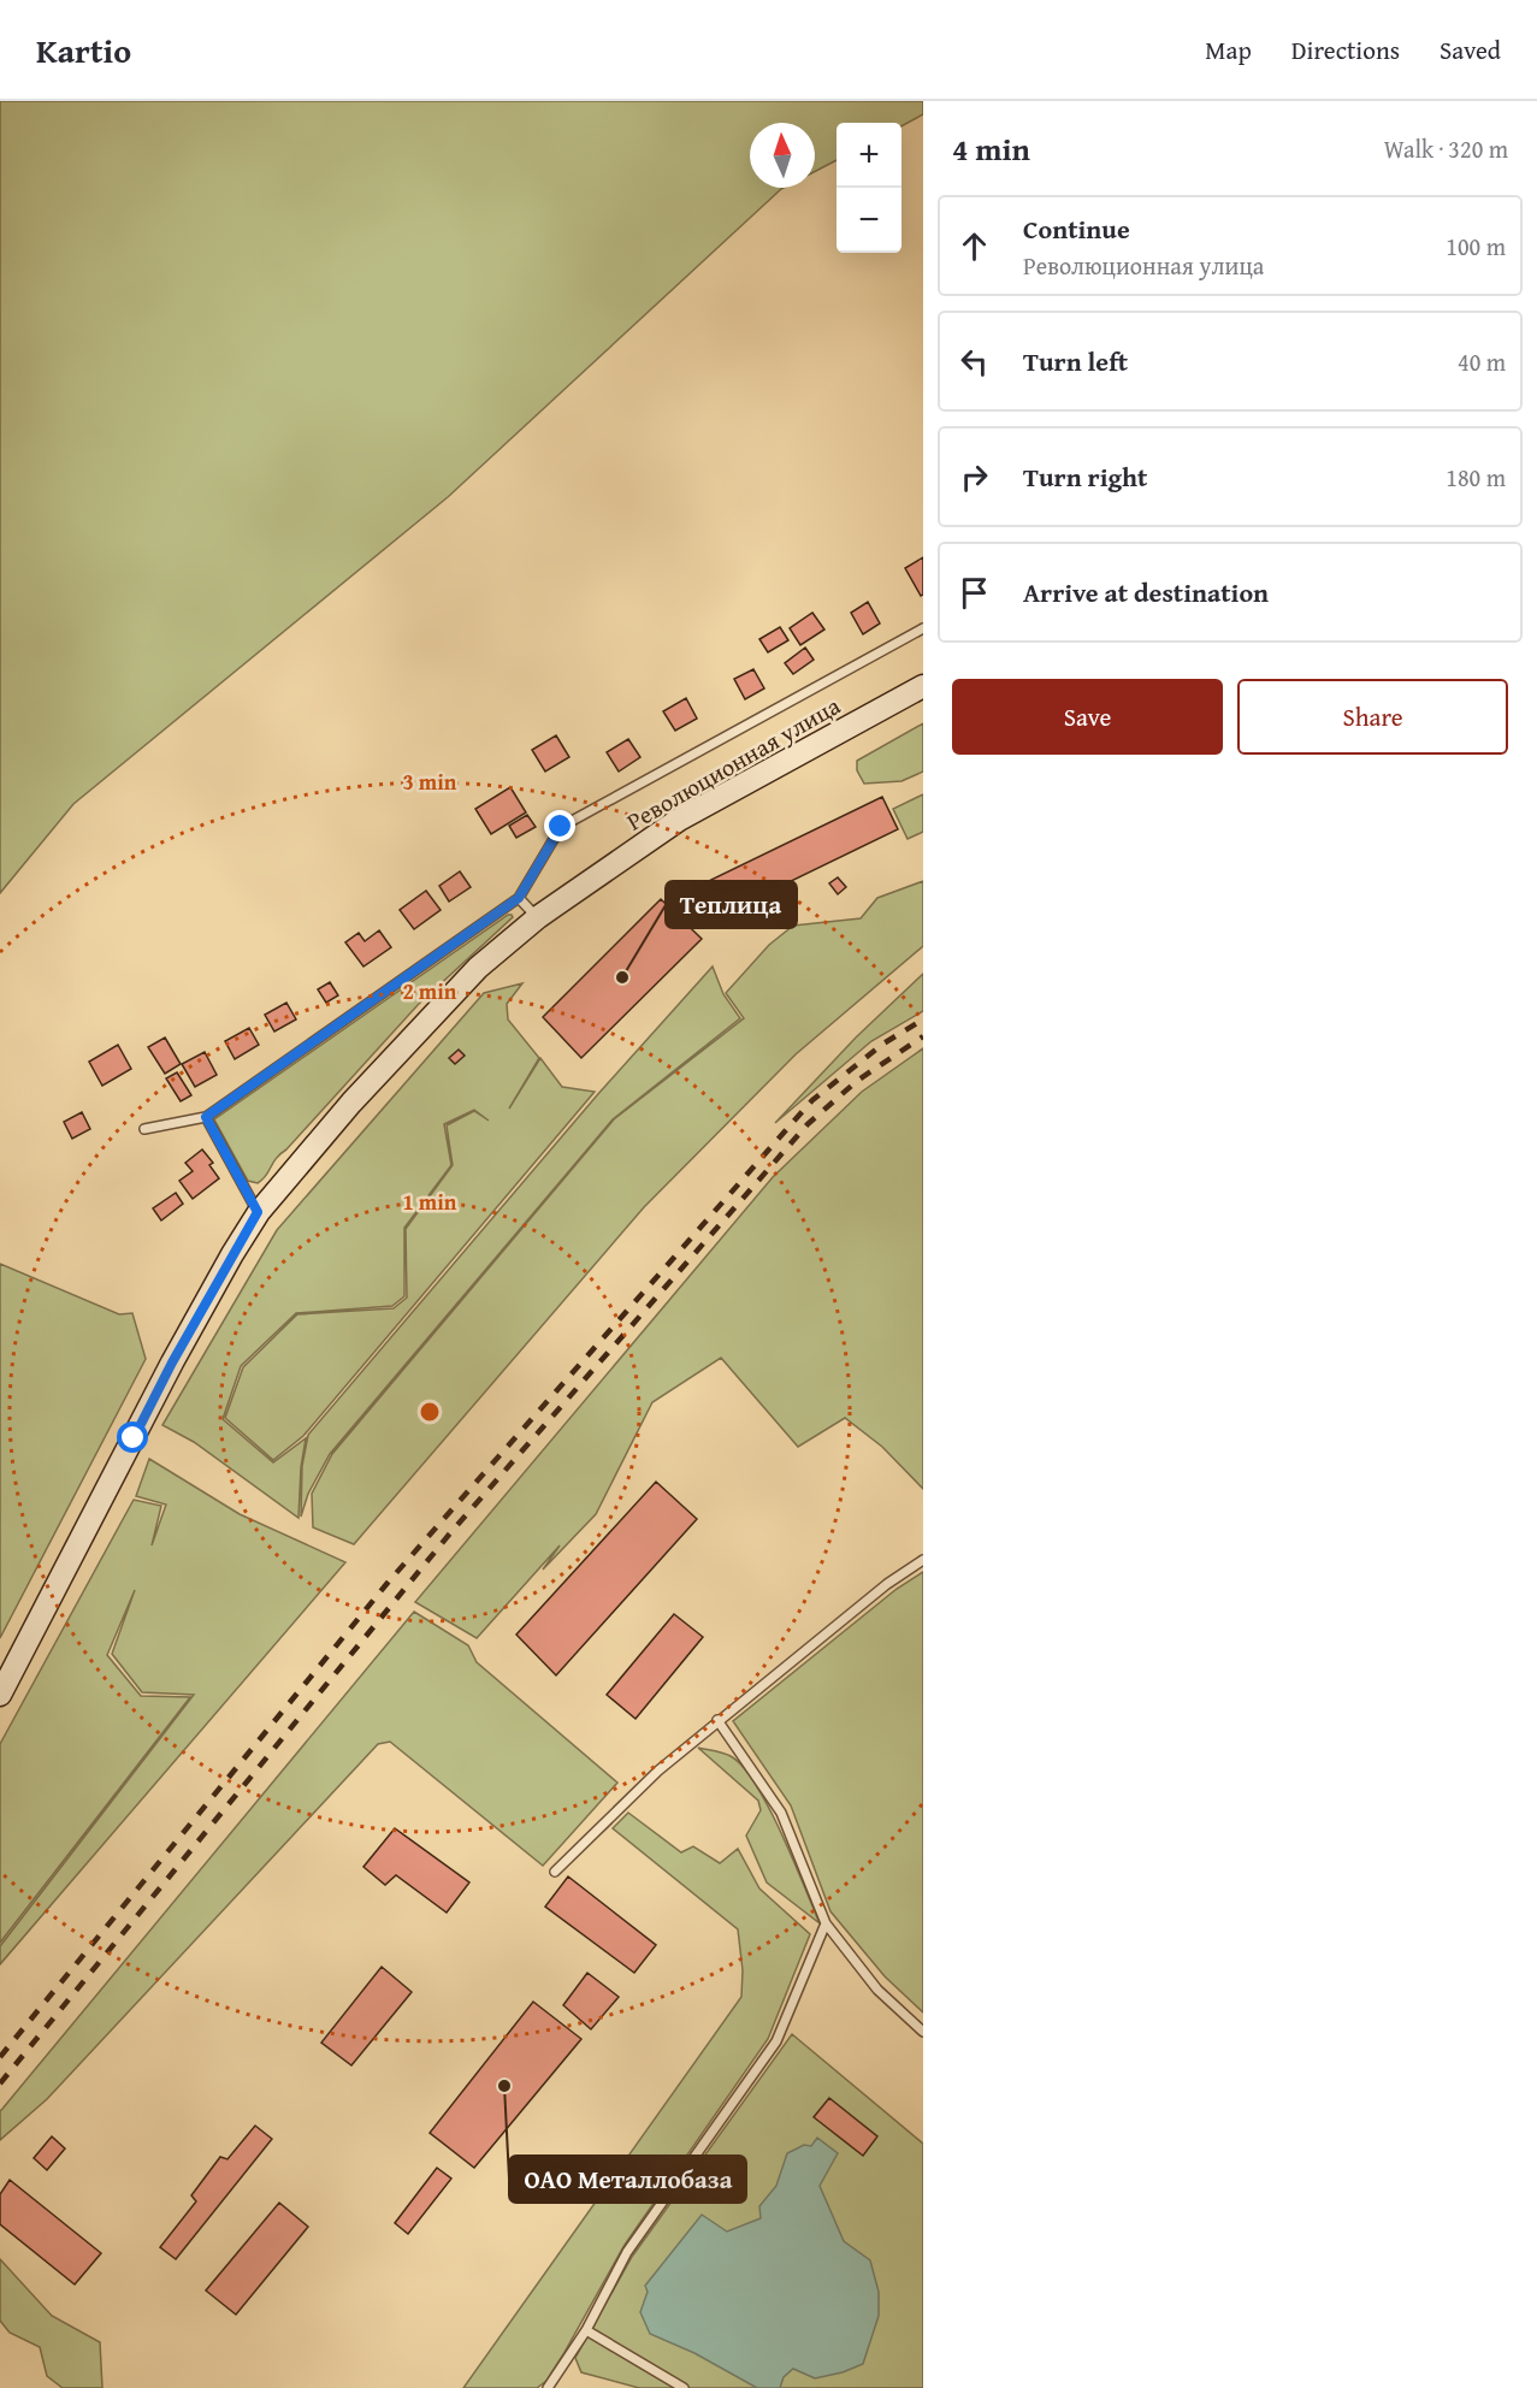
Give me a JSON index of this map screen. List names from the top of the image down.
{
  "streets": {
    "street": ["Революционная улица"]
  },
  "places": ["Теплица", "ОАО Металлобаза"],
  "north": "top",
  "page": {
    "header": "Kartio",
    "nav": ["Map", "Directions", "Saved"],
    "heading": ["4 min", "Walk · 320 m"],
    "map_buttons": ["+", "−"],
    "list": [
      ["Continue", "Революционная улица", "100 m"],
      ["Turn left", "40 m"],
      ["Turn right", "180 m"],
      "Arrive at destination"
    ],
    "buttons": ["Save", "Share"]
  },
  "rings": ["3 min", "2 min", "1 min"]
}
